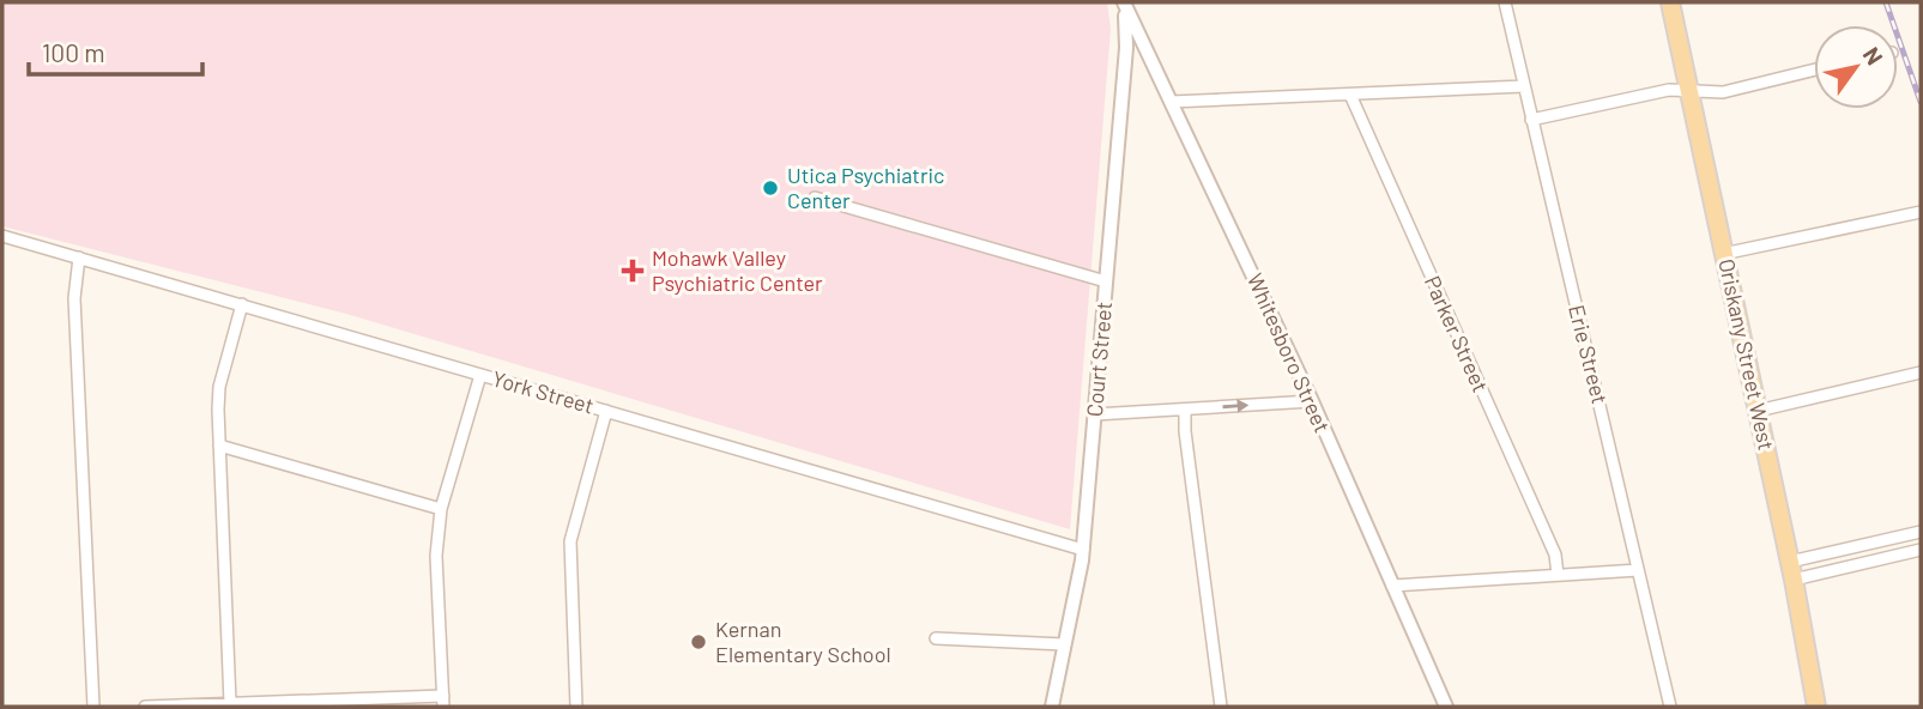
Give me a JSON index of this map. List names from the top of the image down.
{
  "streets": {
    "main road": ["Oriskany Street West"],
    "street": [
      "Parker Street",
      "Whitesboro Street",
      "Erie Street",
      "Court Street",
      "York Street"
    ]
  },
  "crossings": [
    ["Whitesboro Street", "Court Street"],
    ["Court Street", "York Street"]
  ],
  "places": {
    "other": ["Utica Psychiatric Center", "Kernan Elementary School"],
    "health": ["Mohawk Valley Psychiatric Center"]
  },
  "scale_bar": "100 m",
  "north": "top right"
}
